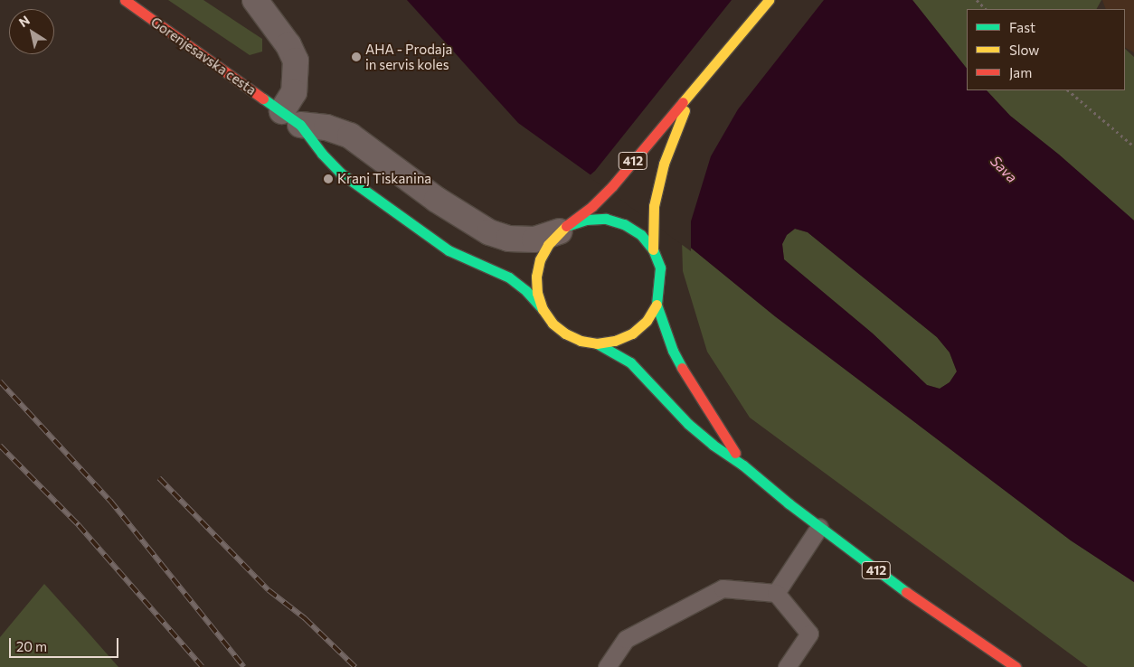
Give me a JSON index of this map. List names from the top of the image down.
{
  "streets": {
    "main road": ["Gorenjesavska cesta", "412"]
  },
  "crossings": [
    ["Gorenjesavska cesta", "412"]
  ],
  "water": ["Sava"],
  "places": ["AHA - Prodaja in servis koles", "Kranj Tiskanina"],
  "legend": ["Fast", "Slow", "Jam"],
  "scale_bar": "20 m",
  "north": "top left"
}
